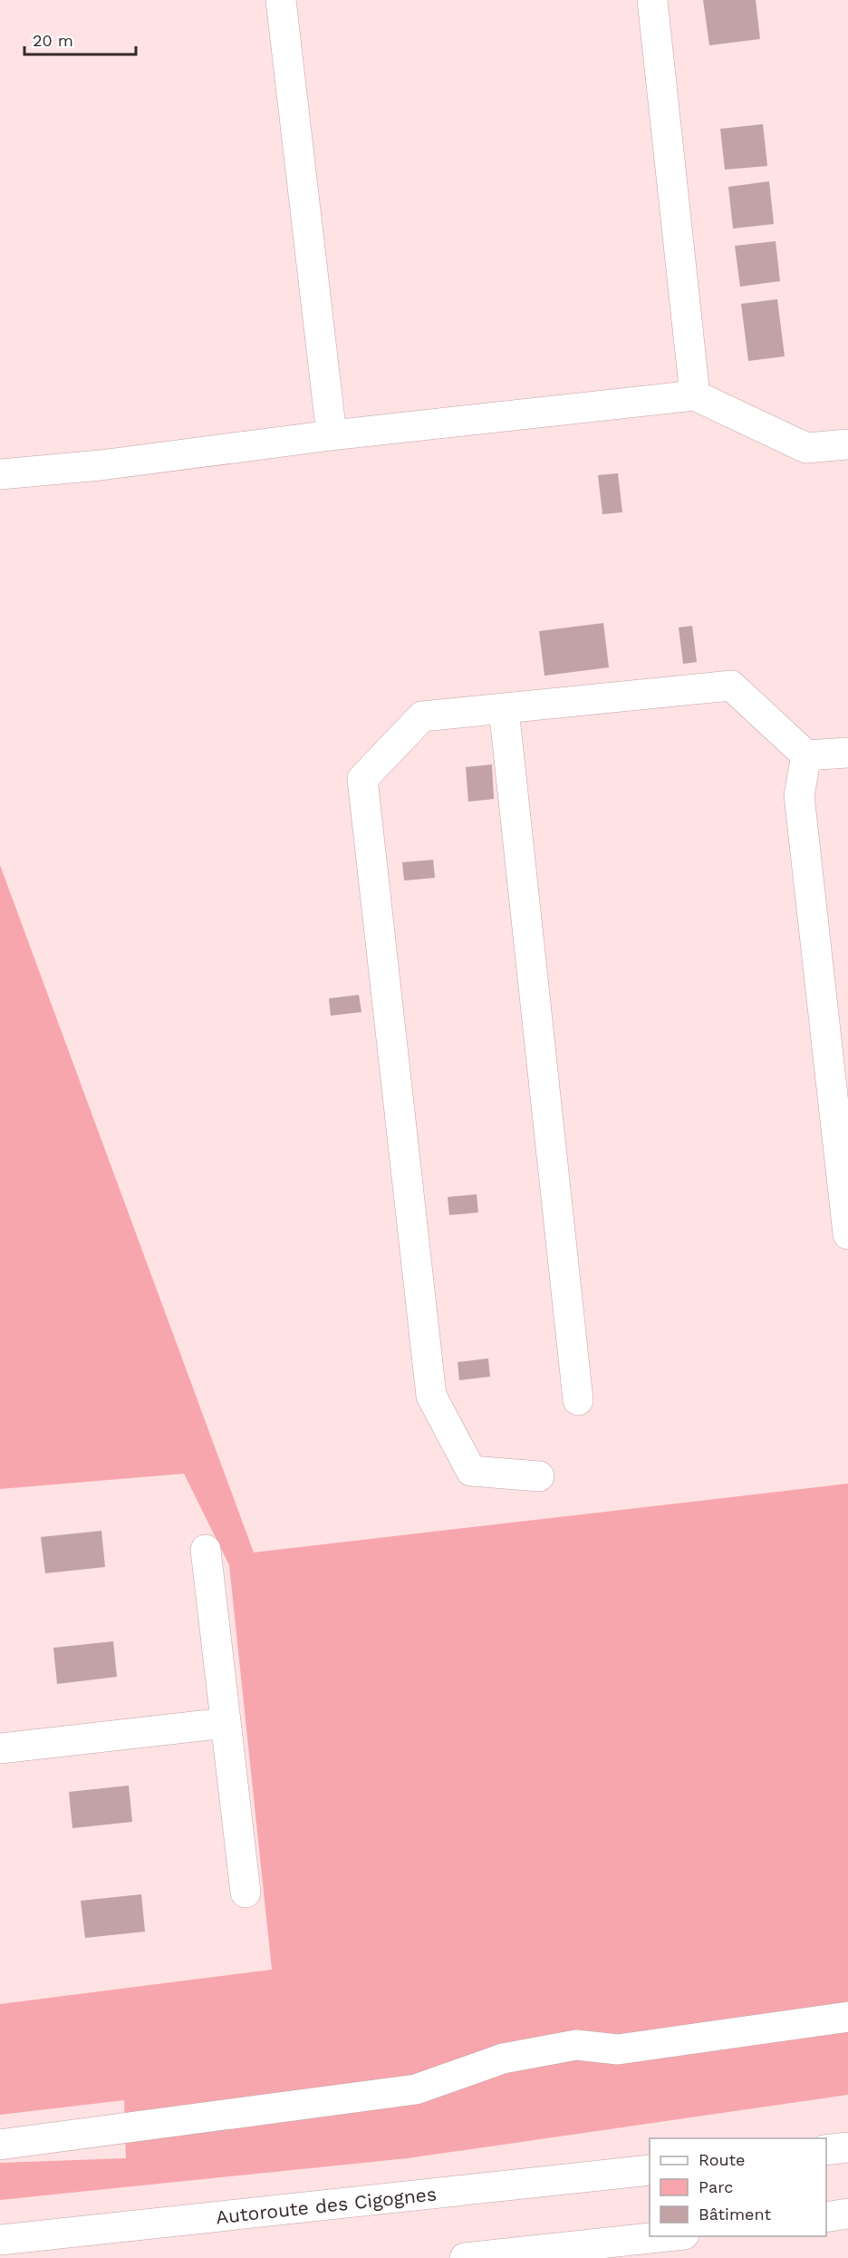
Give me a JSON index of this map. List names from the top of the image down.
{
  "streets": {
    "main road": ["Autoroute des Cigognes"]
  },
  "legend": ["Route", "Parc", "Bâtiment"],
  "scale_bar": "20 m"
}
